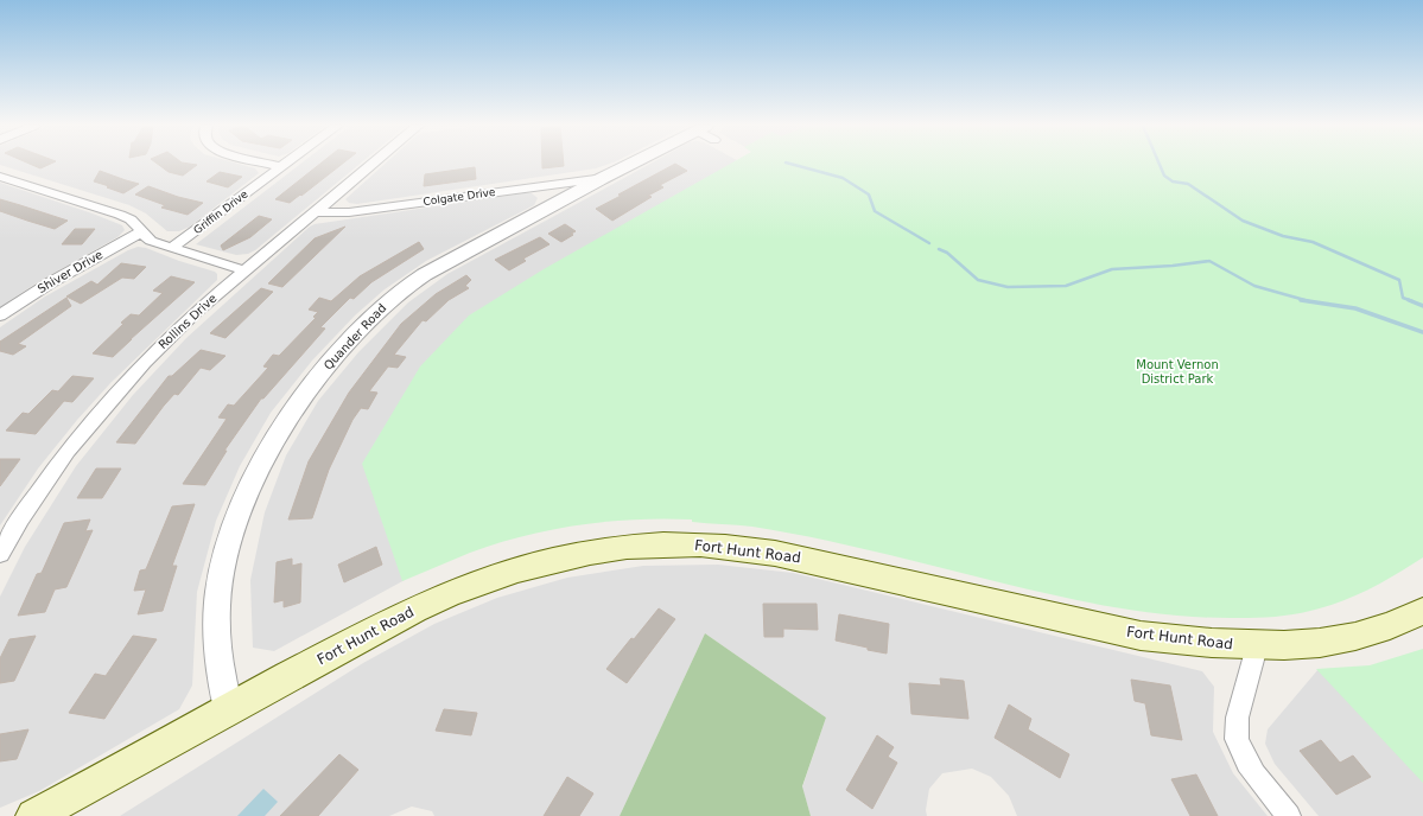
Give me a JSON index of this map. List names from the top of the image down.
{
  "streets": {
    "main road": ["Fort Hunt Road"],
    "street": [
      "Colgate Drive",
      "Griffin Drive",
      "Shiver Drive",
      "Rollins Drive",
      "Quander Road"
    ]
  },
  "crossings": [
    ["Colgate Drive", "Rollins Drive"],
    ["Colgate Drive", "Quander Road"],
    ["Quander Road", "Fort Hunt Road"]
  ],
  "parks": ["Mount Vernon District Park"]
}
